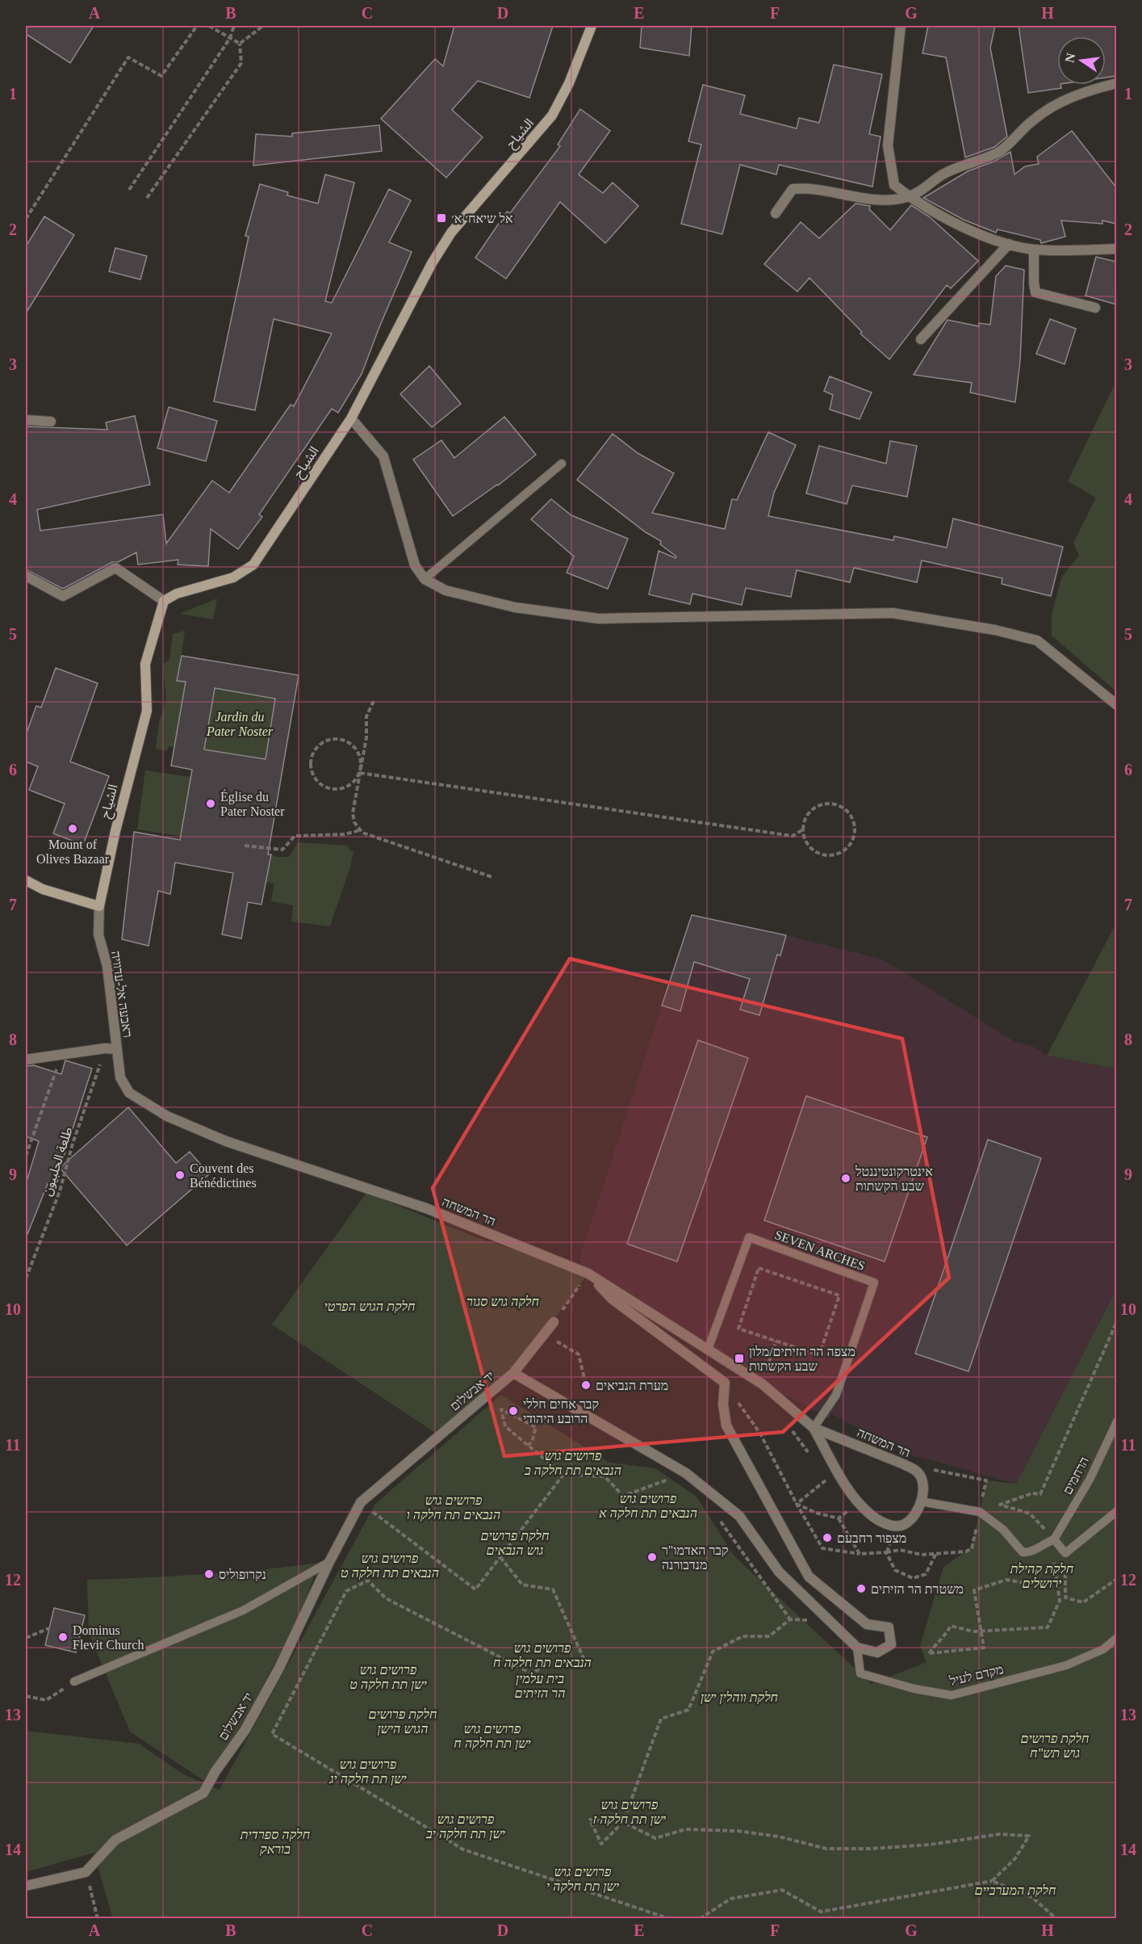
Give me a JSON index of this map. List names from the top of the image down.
{
  "streets": {
    "street": [
      "الشياح",
      "ראבעה אל-עדוויה",
      "הר המשחה",
      "יד אבשלום"
    ],
    "lane": ["SEVEN ARCHES", "הרחמים", "מקדם לעיל"],
    "path": ["طلعة الحلبيون"]
  },
  "crossings": [
    ["الشياح", "ראבעה אל-עדוויה"],
    ["ראבעה אל-עדוויה", "הר המשחה"],
    ["הר המשחה", "SEVEN ARCHES"]
  ],
  "parks": [
    "Jardin du Pater Noster",
    "חלקה גוש סגור",
    "חלקת הגוש הפרטי",
    "פרושים גוש הנבאים תת חלקה ב",
    "פרושים גוש הנבאים תת חלקה א",
    "פרושים גוש הנבאים תת חלקה ו",
    "חלקת פרושים גוש הנבאים",
    "פרושים גוש הנבאים תת חלקה ט",
    "חלקת קהילת ירושלים",
    "פרושים גוש הנבאים תת חלקה ח",
    "פרושים גוש ישן תת חלקה ט",
    "בית עלמין הר הזיתים",
    "חלקת ווהלין ישן",
    "חלקת פרושים הגוש הישן",
    "פרושים גוש ישן תת חלקה ח",
    "חלקת פרושים גוש תש\"ח",
    "פרושים גוש ישן תת חלקה יג",
    "פרושים גוש ישן תת חלקה ז",
    "פרושים גוש ישן תת חלקה יב",
    "חלקה ספרדית בוראק",
    "פרושים גוש ישן תת חלקה י",
    "חלקת המערביים"
  ],
  "places": {
    "transit": ["אל שיאח׳ א׳", "מצפה הר הזיתים/מלון שבע הקשתות"],
    "other": [
      "Église du Pater Noster",
      "Mount of Olives Bazaar",
      "Couvent des Bénédictines",
      "אינטרקונטיננטל שבע הקשתות",
      "מערת הנביאים",
      "קבר אחים חללי הרובע היהודי",
      "מצפור רחבעם",
      "קבר האדמו\"ר מנדבורנה",
      "נקרופוליס",
      "משטרת הר הזיתים",
      "Dominus Flevit Church"
    ]
  },
  "north": "left",
  "grid": {
    "columns": [
      "A",
      "B",
      "C",
      "D",
      "E",
      "F",
      "G",
      "H"
    ],
    "rows": [
      "1",
      "2",
      "3",
      "4",
      "5",
      "6",
      "7",
      "8",
      "9",
      "10",
      "11",
      "12",
      "13",
      "14"
    ]
  }
}
